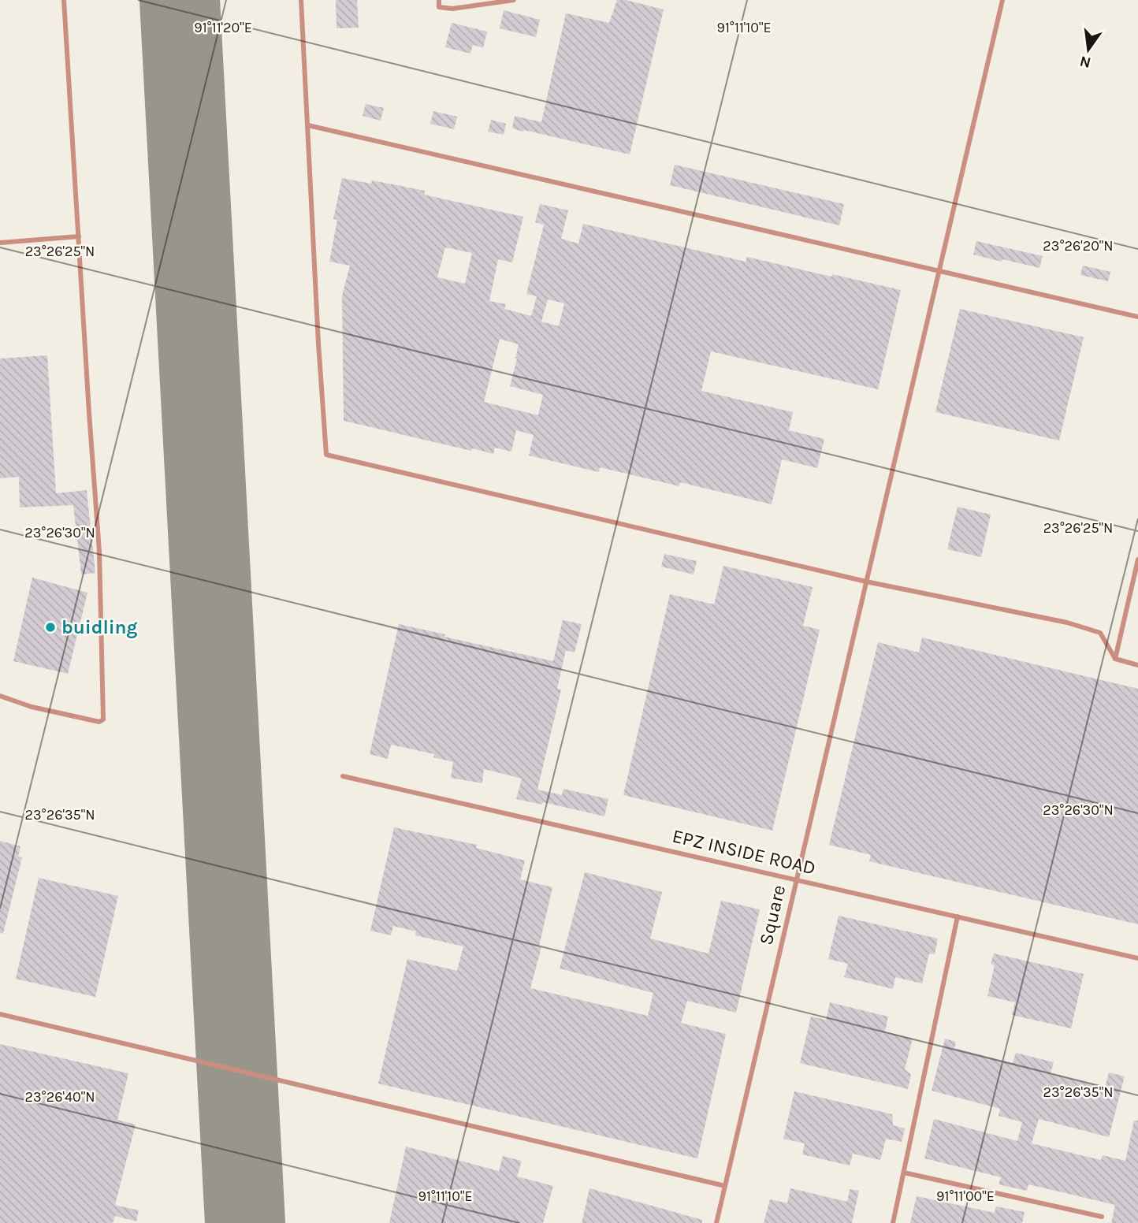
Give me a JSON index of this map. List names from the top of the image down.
{
  "streets": {
    "lane": ["EPZ INSIDE ROAD", "Square"]
  },
  "crossings": [
    ["EPZ INSIDE ROAD", "Square"]
  ],
  "places": ["buidling"],
  "north": "bottom",
  "coordinates": [
    "91°11'20\"E",
    "91°11'10\"E",
    "23°26'20\"N",
    "23°26'25\"N",
    "23°26'30\"N",
    "23°26'35\"N",
    "23°26'40\"N",
    "91°11'00\"E"
  ]
}
